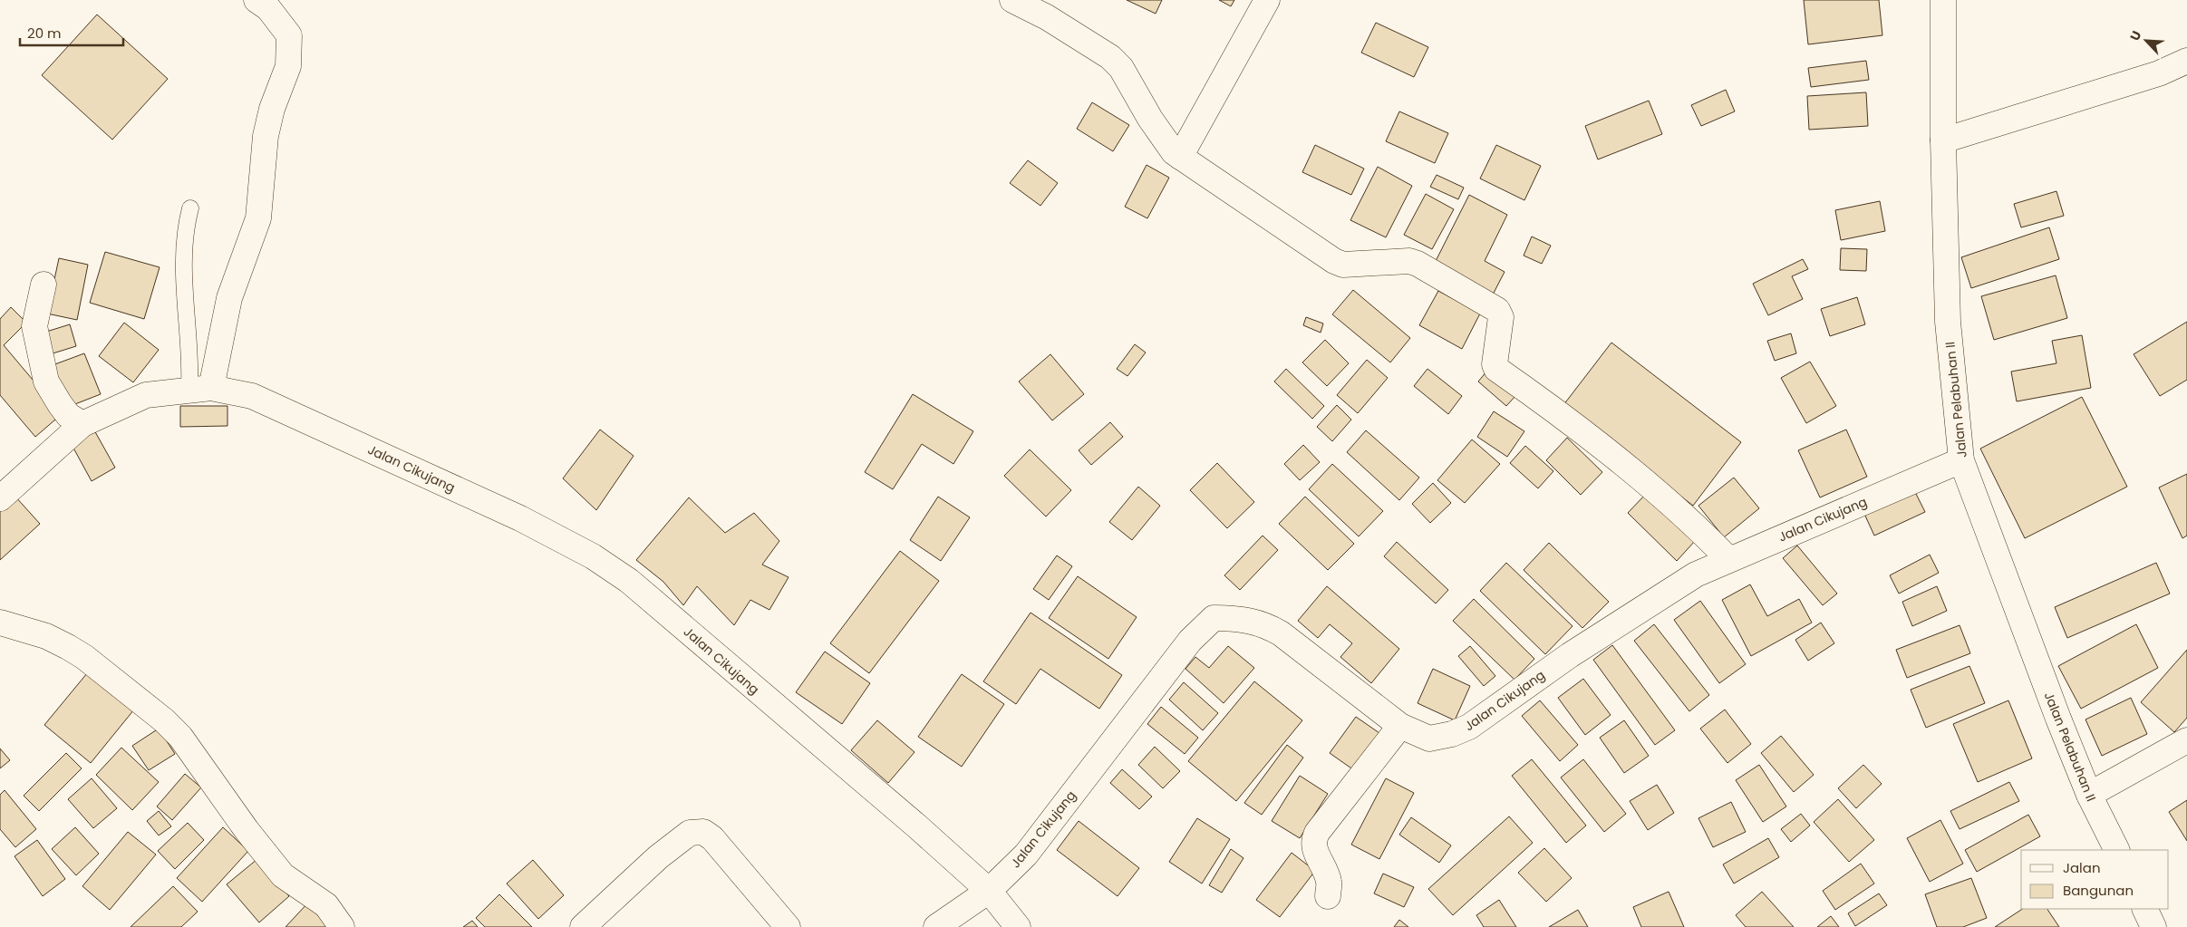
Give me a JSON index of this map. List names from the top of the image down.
{
  "streets": {
    "street": ["Jalan Pelabuhan II", "Jalan Cikujang"]
  },
  "crossings": [
    ["Jalan Pelabuhan II", "Jalan Cikujang"]
  ],
  "legend": ["Jalan", "Bangunan"],
  "scale_bar": "20 m",
  "north": "top left"
}
